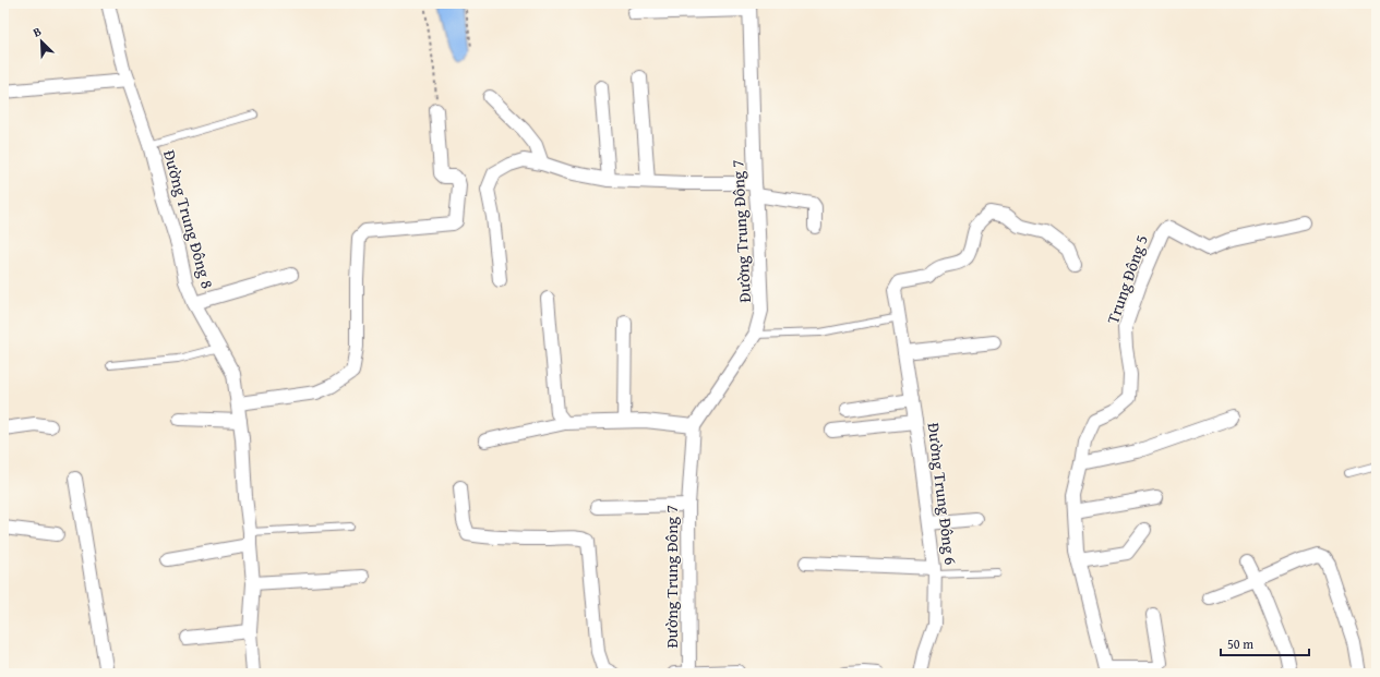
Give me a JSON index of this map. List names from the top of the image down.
{
  "streets": {
    "street": [
      "Đường Trung Đông 8",
      "Đường Trung Đông 7",
      "Trung Đông 5",
      "Đường Trung Đông 6"
    ]
  },
  "scale_bar": "50 m",
  "north": "top left"
}
